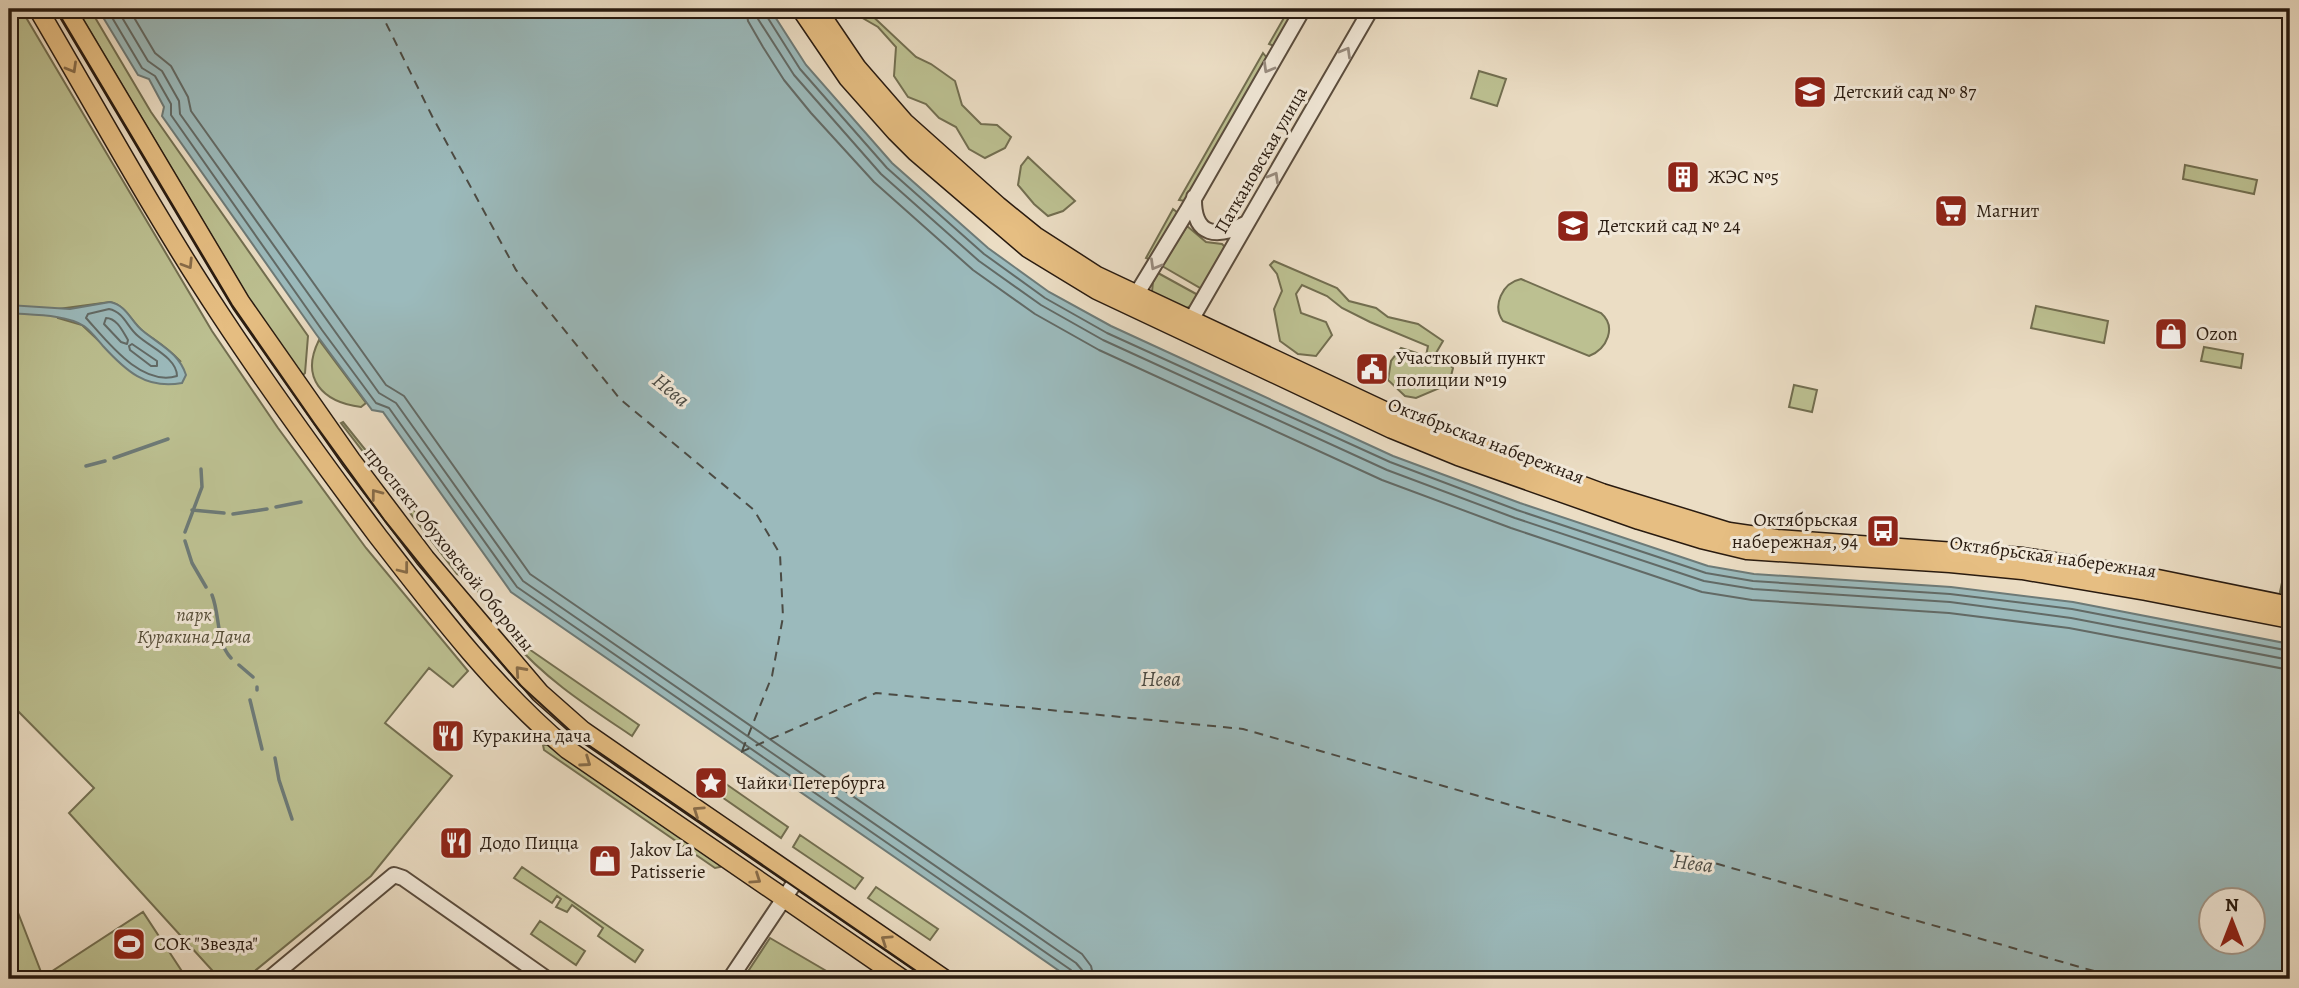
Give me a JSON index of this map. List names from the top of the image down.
{
  "streets": {
    "main road": ["Октябрьская набережная", "проспект Обуховской Обороны"],
    "street": ["Паткановская улица"]
  },
  "crossings": [
    ["Паткановская улица", "Октябрьская набережная"]
  ],
  "water": ["Нева"],
  "parks": ["парк Куракина Дача"],
  "places": {
    "school or university": ["Детский сад № 87", "Детский сад № 24"],
    "building": ["ЖЭС №5"],
    "supermarket": ["Магнит"],
    "shop": ["Ozon", "Jakov La Patisserie"],
    "public building": ["Участковый пункт полиции №19"],
    "bus stop": ["Октябрьская набережная, 94"],
    "restaurant": ["Куракина дача", "Додо Пицца"],
    "place": ["Чайки Петербурга"],
    "sports": ["СОК \"Звезда\""]
  },
  "north": "top"
}
